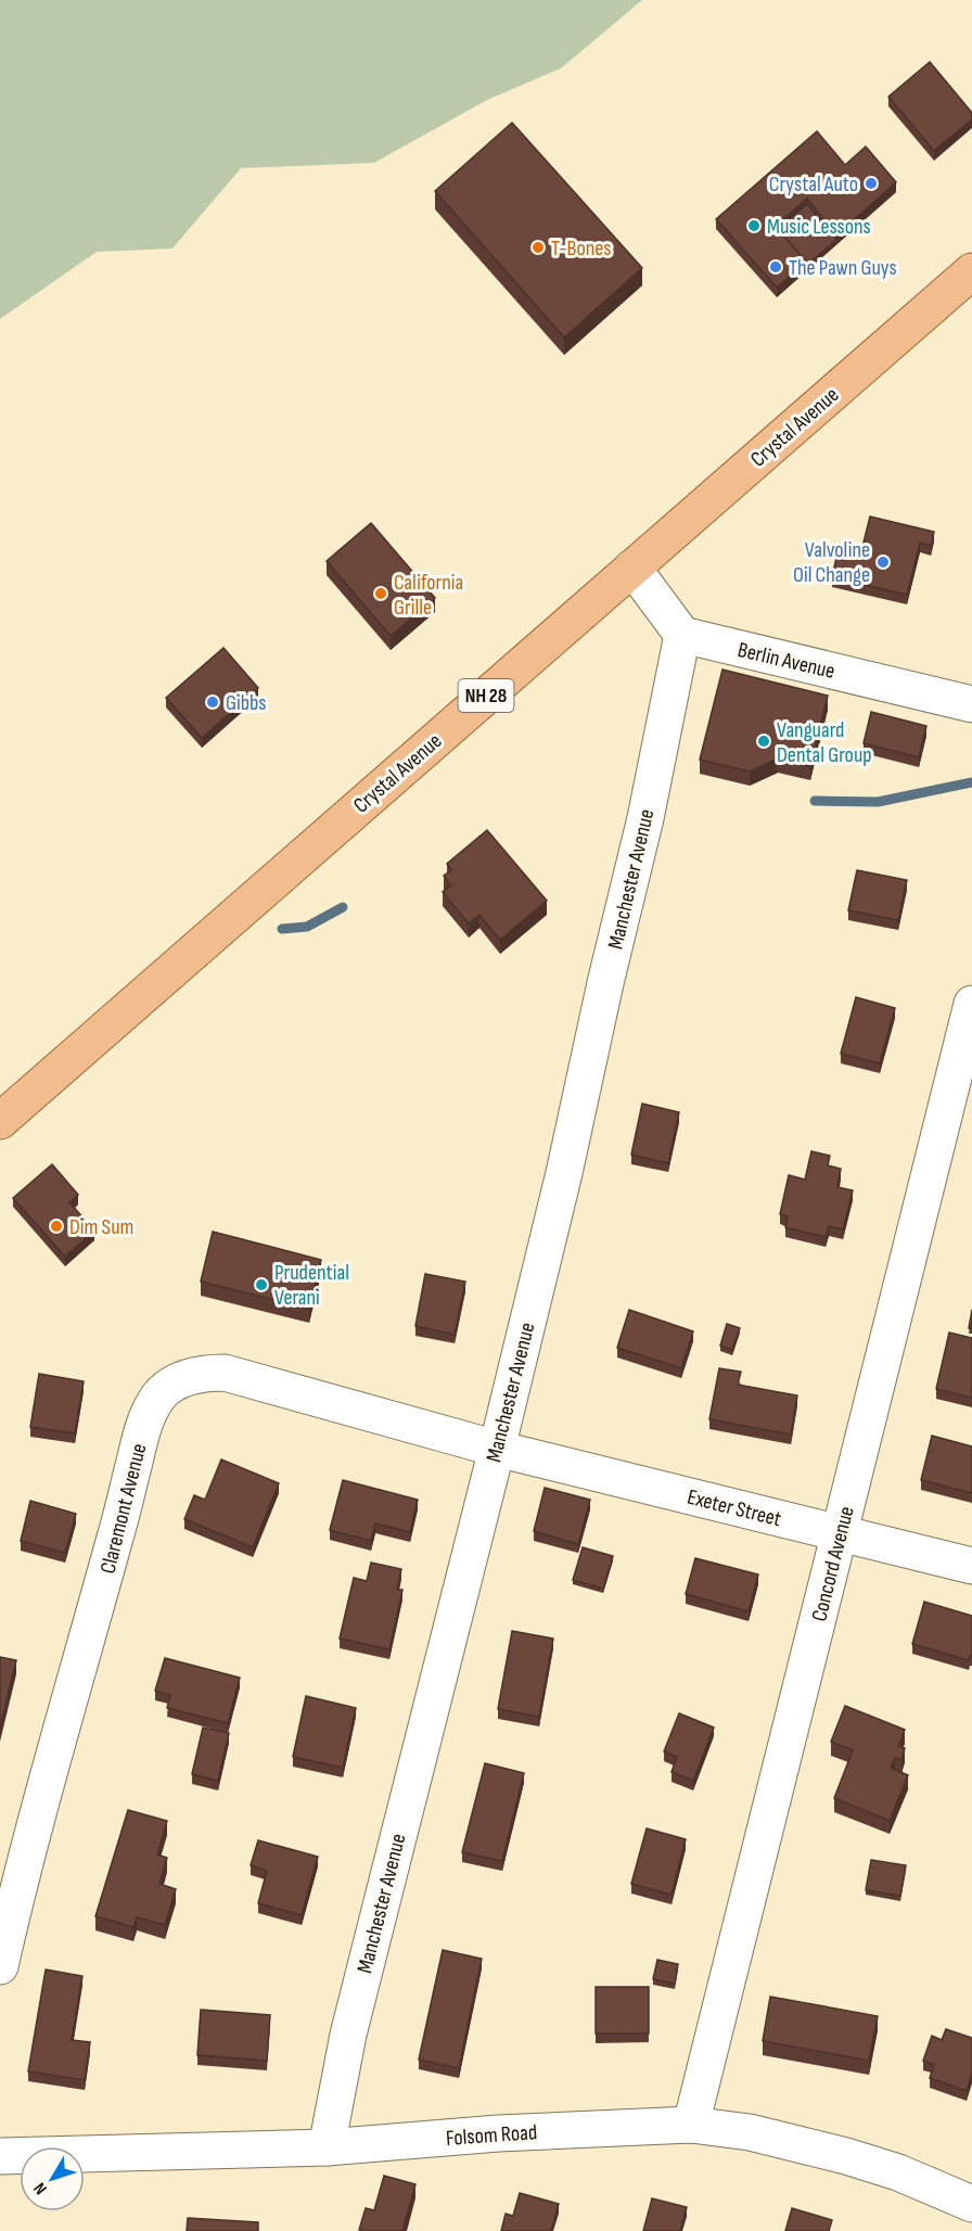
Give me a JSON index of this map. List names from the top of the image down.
{
  "streets": {
    "main road": ["Crystal Avenue", "NH 28"],
    "street": [
      "Berlin Avenue",
      "Manchester Avenue",
      "Exeter Street",
      "Claremont Avenue",
      "Concord Avenue",
      "Folsom Road"
    ]
  },
  "crossings": [
    ["Berlin Avenue", "Manchester Avenue"],
    ["Manchester Avenue", "Exeter Street"],
    ["Manchester Avenue", "Claremont Avenue"],
    ["Manchester Avenue", "Folsom Road"],
    ["Exeter Street", "Claremont Avenue"],
    ["Exeter Street", "Concord Avenue"],
    ["Concord Avenue", "Folsom Road"]
  ],
  "places": [
    "Crystal Auto",
    "Music Lessons",
    "T-Bones",
    "The Pawn Guys",
    "Valvoline Oil Change",
    "California Grille",
    "Gibbs",
    "Vanguard Dental Group",
    "Dim Sum",
    "Prudential Verani"
  ],
  "north": "bottom left"
}
